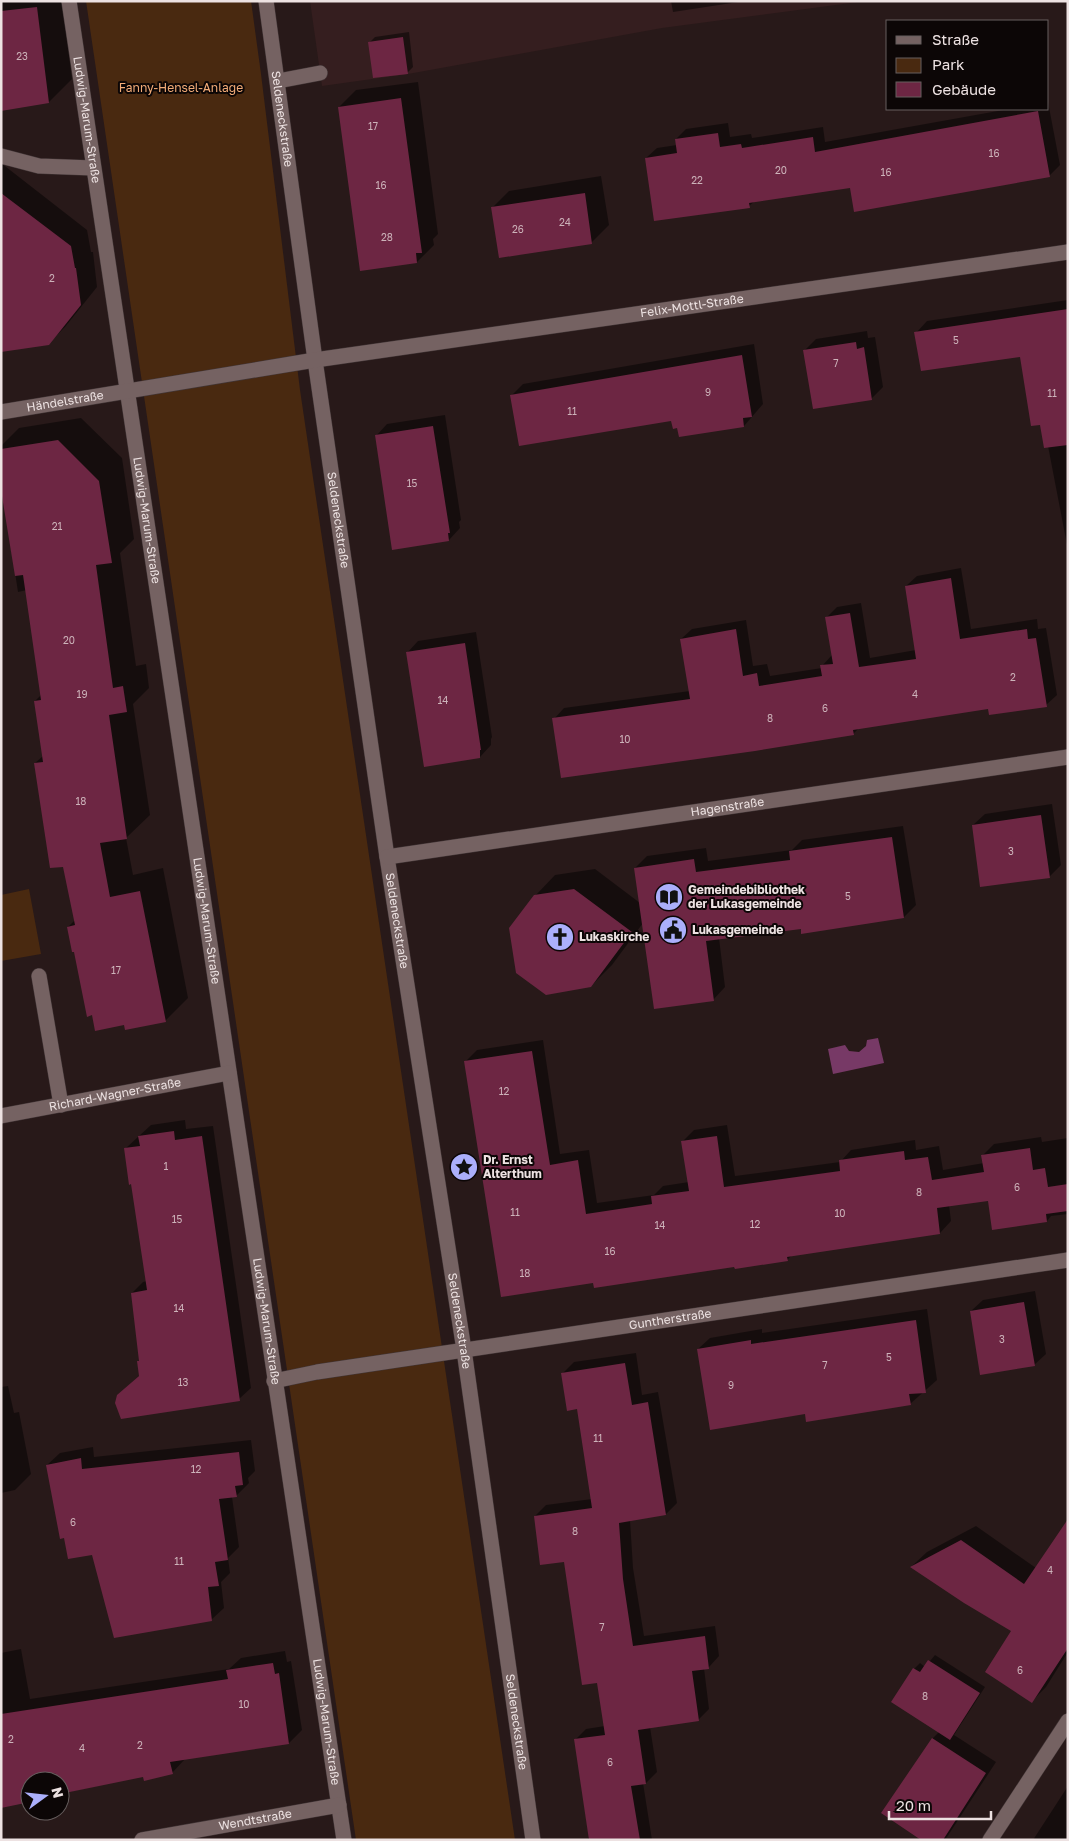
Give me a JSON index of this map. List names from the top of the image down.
{
  "streets": {
    "street": [
      "Ludwig-Marum-Straße",
      "Seldeneckstraße",
      "Felix-Mottl-Straße",
      "Händelstraße",
      "Hagenstraße",
      "Richard-Wagner-Straße",
      "Guntherstraße",
      "Wendtstraße"
    ]
  },
  "crossings": [
    ["Ludwig-Marum-Straße", "Händelstraße"],
    ["Ludwig-Marum-Straße", "Richard-Wagner-Straße"],
    ["Ludwig-Marum-Straße", "Guntherstraße"],
    ["Ludwig-Marum-Straße", "Wendtstraße"],
    ["Seldeneckstraße", "Felix-Mottl-Straße"],
    ["Seldeneckstraße", "Hagenstraße"],
    ["Seldeneckstraße", "Guntherstraße"]
  ],
  "parks": ["Fanny-Hensel-Anlage"],
  "places": {
    "library": ["Gemeindebibliothek der Lukasgemeinde"],
    "public building": ["Lukasgemeinde"],
    "church": ["Lukaskirche"],
    "place": ["Dr. Ernst Alterthum"]
  },
  "house_numbers": [
    "23",
    "17",
    "16",
    "20",
    "16",
    "22",
    "16",
    "24",
    "26",
    "28",
    "2",
    "5",
    "7",
    "9",
    "11",
    "11",
    "15",
    "21",
    "20",
    "2",
    "19",
    "4",
    "14",
    "6",
    "8",
    "10",
    "18",
    "3",
    "5",
    "17",
    "12",
    "1",
    "6",
    "8",
    "11",
    "10",
    "15",
    "12",
    "14",
    "16",
    "18",
    "14",
    "3",
    "5",
    "7",
    "13",
    "9",
    "11",
    "12",
    "6",
    "8",
    "11",
    "4",
    "7",
    "6",
    "8",
    "10",
    "2",
    "2",
    "4",
    "6"
  ],
  "legend": ["Straße", "Park", "Gebäude"],
  "scale_bar": "20 m",
  "north": "right"
}
